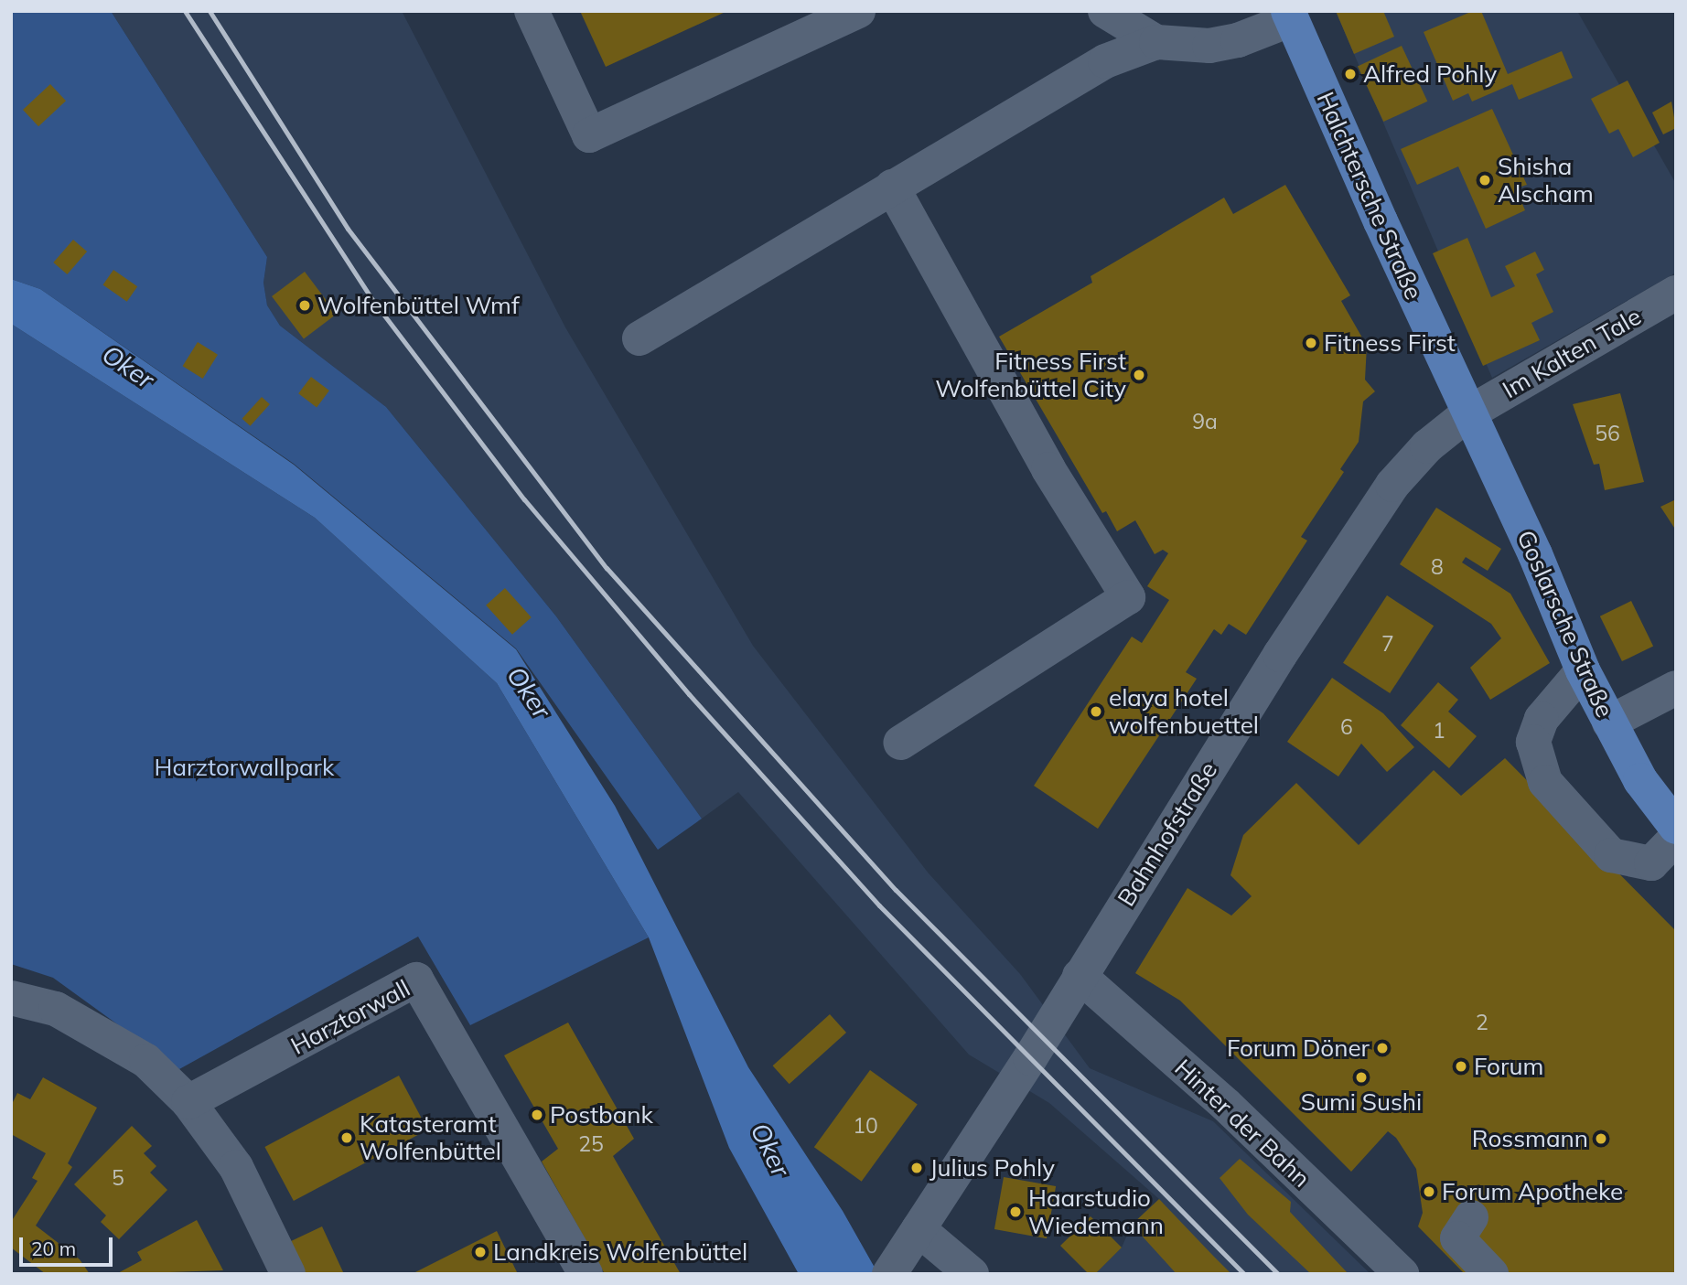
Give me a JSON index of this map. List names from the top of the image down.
{
  "streets": {
    "main road": ["Halchtersche Straße", "Goslarsche Straße"],
    "street": [
      "Im Kalten Tale",
      "Bahnhofstraße",
      "Harztorwall",
      "Hinter der Bahn"
    ]
  },
  "crossings": [
    ["Halchtersche Straße", "Im Kalten Tale"],
    ["Halchtersche Straße", "Goslarsche Straße"],
    ["Halchtersche Straße", "Bahnhofstraße"],
    ["Im Kalten Tale", "Goslarsche Straße"],
    ["Im Kalten Tale", "Bahnhofstraße"],
    ["Goslarsche Straße", "Bahnhofstraße"],
    ["Bahnhofstraße", "Hinter der Bahn"]
  ],
  "water": ["Oker"],
  "parks": ["Harztorwallpark"],
  "places": [
    "Alfred Pohly",
    "Shisha Alscham",
    "Wolfenbüttel Wmf",
    "Fitness First",
    "Fitness First Wolfenbüttel City",
    "elaya hotel wolfenbuettel",
    "Forum Döner",
    "Forum",
    "Sumi Sushi",
    "Postbank",
    "Katasteramt Wolfenbüttel",
    "Rossmann",
    "Julius Pohly",
    "Forum Apotheke",
    "Haarstudio Wiedemann",
    "Landkreis Wolfenbüttel"
  ],
  "house_numbers": [
    "9a",
    "56",
    "8",
    "7",
    "6",
    "1",
    "2",
    "10",
    "25",
    "5"
  ],
  "scale_bar": "20 m"
}
